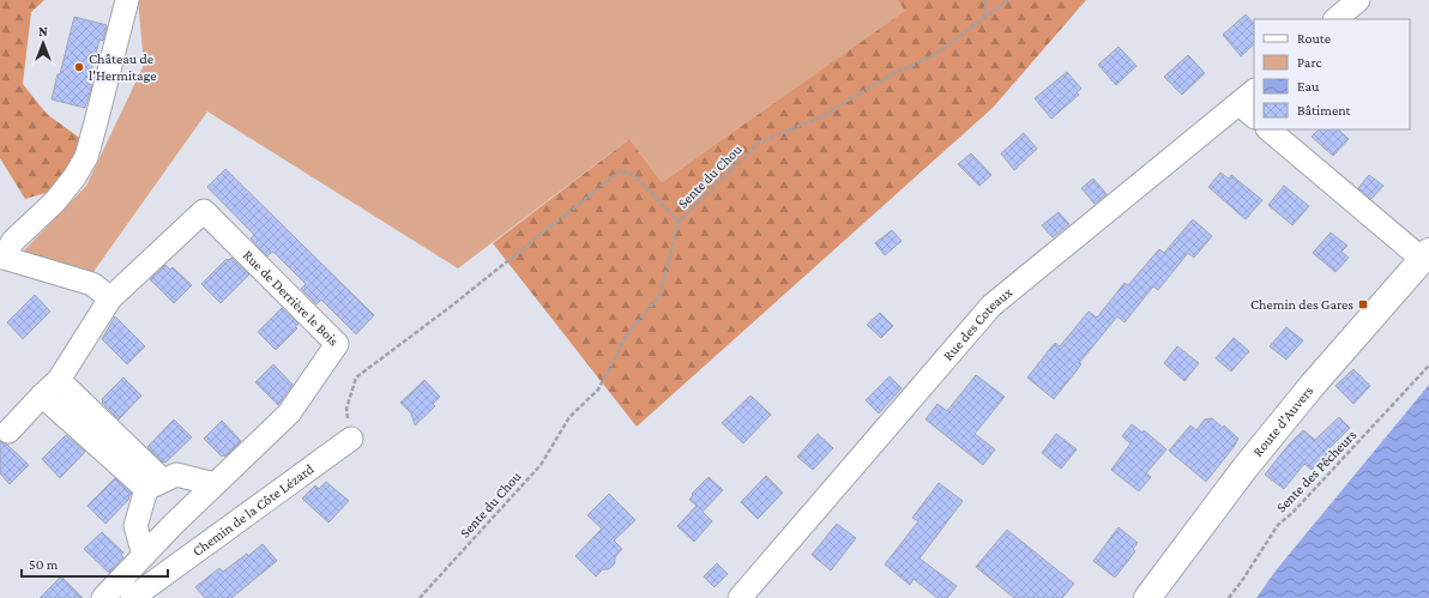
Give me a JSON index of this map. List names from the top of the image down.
{
  "streets": {
    "main road": ["Route d'Auvers"],
    "street": ["Rue de Derrière le Bois", "Rue des Coteaux", "Chemin de la Côte Lézard"],
    "path": ["Sente du Chou", "Sente des Pêcheurs"]
  },
  "places": {
    "other": ["Château de l'Hermitage"],
    "transit": ["Chemin des Gares"]
  },
  "legend": [
    "Route",
    "Parc",
    "Eau",
    "Bâtiment"
  ],
  "scale_bar": "50 m",
  "north": "top"
}
